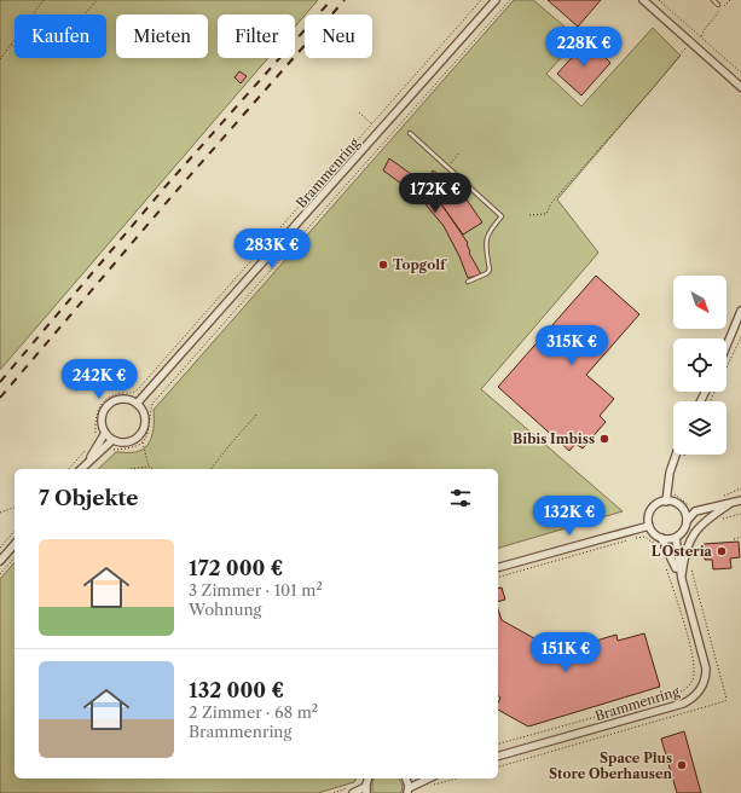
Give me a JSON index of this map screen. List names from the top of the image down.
{
  "streets": {
    "street": ["Brammenring"]
  },
  "places": [
    "Topgolf",
    "Bibis Imbiss",
    "L'Osteria",
    "Space Plus Store Oberhausen"
  ],
  "north": "bottom right",
  "page": {
    "chip": [
      "Kaufen",
      "Mieten",
      "Filter",
      "Neu"
    ],
    "price": [
      "228K €",
      "172K €",
      "283K €",
      "315K €",
      "242K €",
      "132K €",
      "151K €"
    ],
    "heading": "7 Objekte",
    "list": [
      {
        "name": "172 000 €",
        "note": "3 Zimmer · 101 m² · Wohnung"
      },
      {
        "name": "132 000 €",
        "note": "2 Zimmer · 68 m² · Brammenring"
      }
    ]
  }
}
